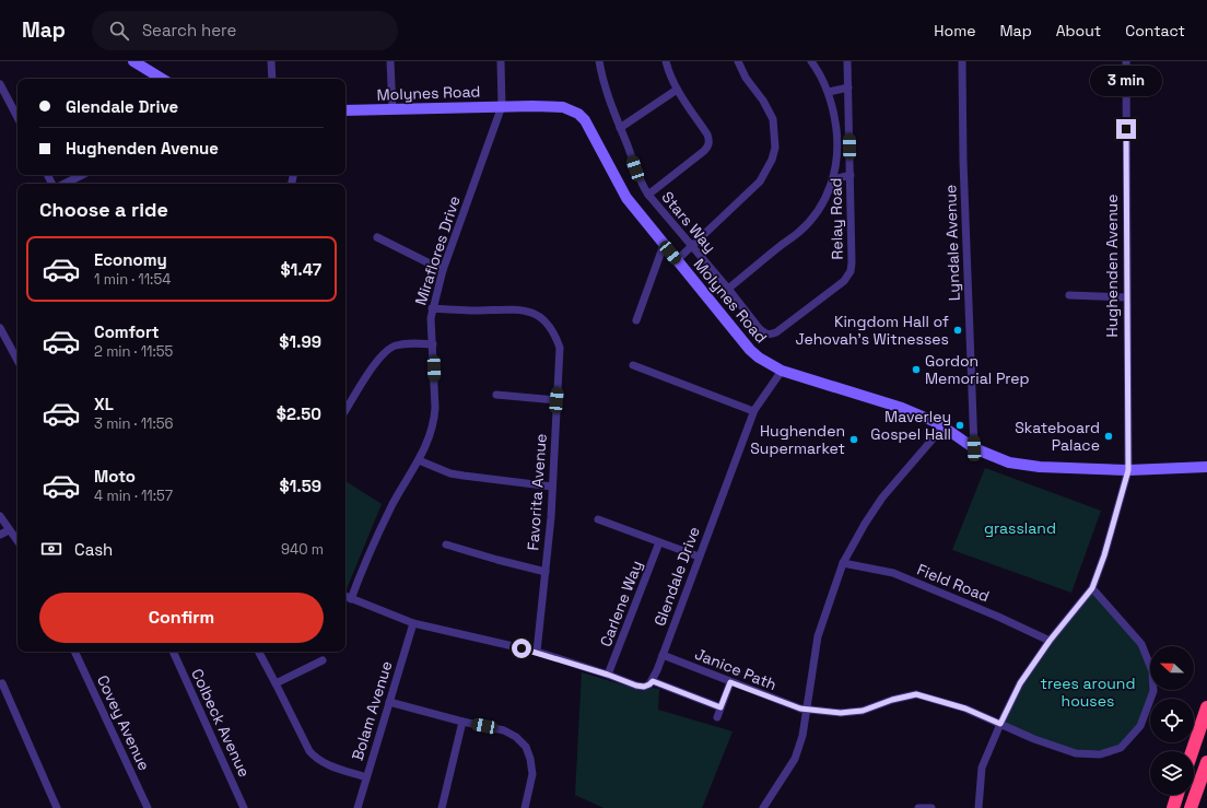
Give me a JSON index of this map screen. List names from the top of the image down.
{
  "streets": {
    "main road": ["Molynes Road"],
    "street": [
      "Relay Road",
      "Stars Way",
      "Lyndale Avenue",
      "Miraflores Drive",
      "Hughenden Avenue",
      "Favorita Avenue",
      "Glendale Drive",
      "Field Road",
      "Carlene Way",
      "Janice Path",
      "Bolam Avenue",
      "Covey Avenue",
      "Colbeck Avenue"
    ]
  },
  "crossings": [
    ["Molynes Road", "Lyndale Avenue"],
    ["Molynes Road", "Miraflores Drive"],
    ["Molynes Road", "Hughenden Avenue"],
    ["Molynes Road", "Glendale Drive"],
    ["Relay Road", "Stars Way"],
    ["Miraflores Drive", "Favorita Avenue"],
    ["Hughenden Avenue", "Field Road"],
    ["Hughenden Avenue", "Janice Path"],
    ["Glendale Drive", "Janice Path"]
  ],
  "parks": ["grassland", "trees around houses"],
  "places": [
    "Kingdom Hall of Jehovah's Witnesses",
    "Gordon Memorial Prep",
    "Maverley Gospel Hall",
    "Skateboard Palace",
    "Hughenden Supermarket"
  ],
  "north": "left",
  "page": {
    "header": "Map",
    "search": "Search here",
    "nav": [
      "Home",
      "Map",
      "About",
      "Contact"
    ],
    "bubble": "3 min",
    "banner": ["Glendale Drive", "Hughenden Avenue"],
    "heading": "Choose a ride",
    "list": [
      {
        "name": "Economy",
        "note": "1 min · 11:54",
        "value": "$1.47"
      },
      {
        "name": "Comfort",
        "note": "2 min · 11:55",
        "value": "$1.99"
      },
      {
        "name": "XL",
        "note": "3 min · 11:56",
        "value": "$2.50"
      },
      {
        "name": "Moto",
        "note": "4 min · 11:57",
        "value": "$1.59"
      }
    ],
    "pay": ["Cash", "940 m"],
    "buttons": "Confirm"
  }
}
